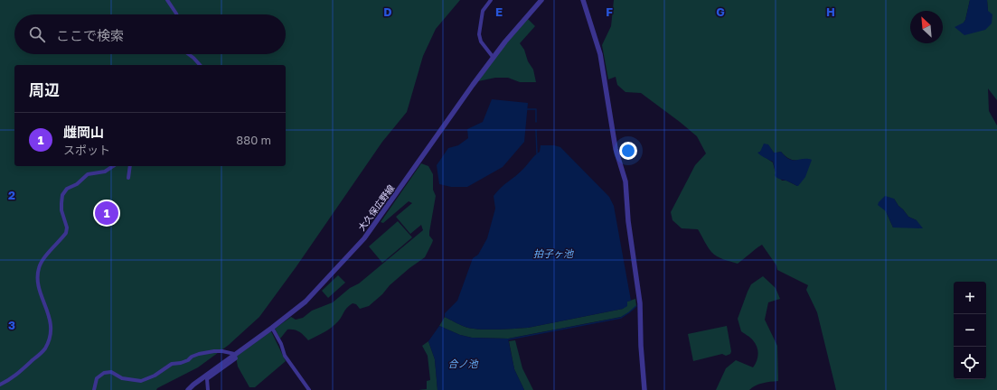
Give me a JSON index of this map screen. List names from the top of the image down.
{
  "streets": {
    "street": ["大久保広野線"]
  },
  "water": ["拍子ヶ池", "合ノ池"],
  "north": "top left",
  "page": {
    "search": "ここで検索",
    "heading": "周辺",
    "list": [
      {
        "mark": "1",
        "name": "雌岡山",
        "note": "スポット",
        "value": "880 m"
      }
    ],
    "pins": "1",
    "map_buttons": ["+", "−"]
  },
  "grid": {
    "columns": [
      "D",
      "E",
      "F",
      "G",
      "H"
    ],
    "rows": ["2", "3"]
  }
}
